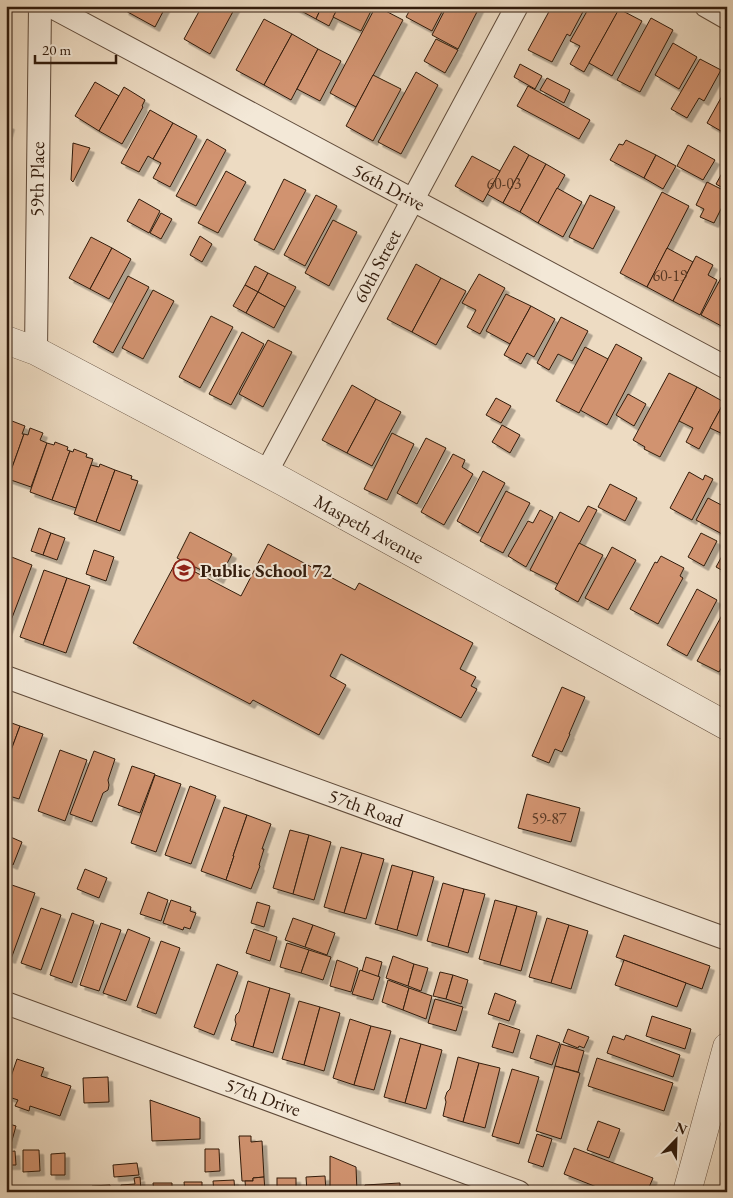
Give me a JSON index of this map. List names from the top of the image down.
{
  "streets": {
    "street": [
      "59th Place",
      "56th Drive",
      "60th Street",
      "Maspeth Avenue",
      "57th Road",
      "57th Drive"
    ]
  },
  "crossings": [
    ["59th Place", "Maspeth Avenue"],
    ["56th Drive", "60th Street"],
    ["60th Street", "Maspeth Avenue"]
  ],
  "places": {
    "school or university": ["Public School 72"]
  },
  "house_numbers": ["60-03", "60-19", "59-87"],
  "scale_bar": "20 m",
  "north": "top right"
}
